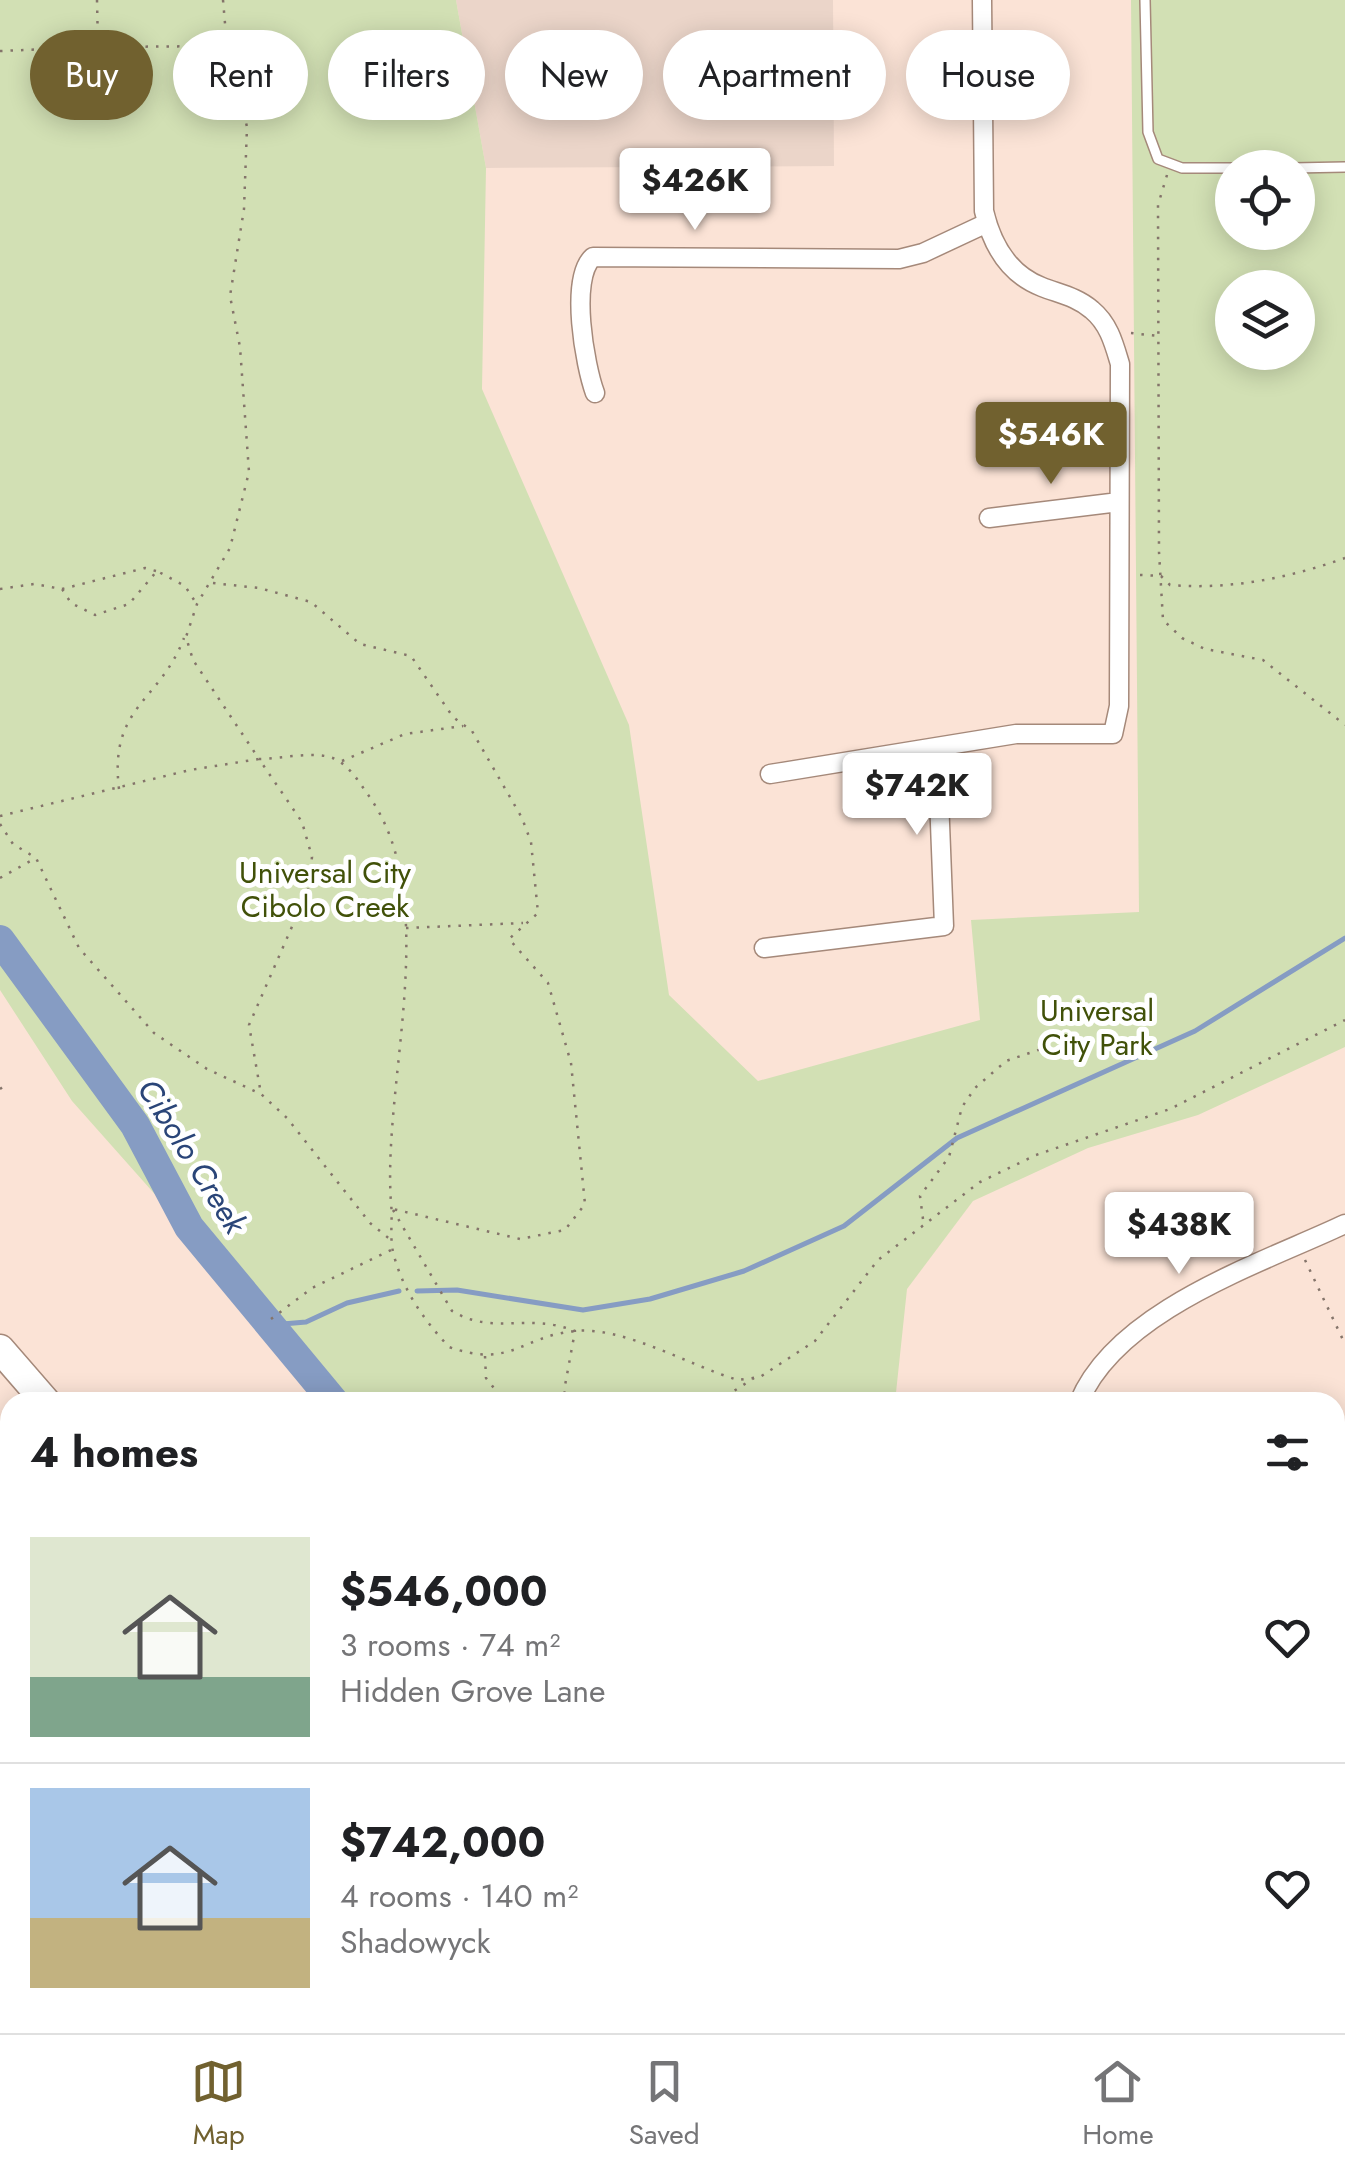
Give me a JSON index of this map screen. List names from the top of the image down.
{
  "water": ["Cibolo Creek"],
  "parks": ["Universal City Cibolo Creek", "Universal City Park"],
  "page": {
    "chip": [
      "Buy",
      "Rent",
      "Filters",
      "New",
      "Apartment",
      "House"
    ],
    "price": [
      "$426K",
      "$546K",
      "$742K",
      "$438K"
    ],
    "heading": "4 homes",
    "list": [
      {
        "name": "$546,000",
        "note": "3 rooms · 74 m² · Hidden Grove Lane"
      },
      {
        "name": "$742,000",
        "note": "4 rooms · 140 m² · Shadowyck"
      }
    ],
    "tabs": ["Map", "Saved", "Home"]
  }
}
